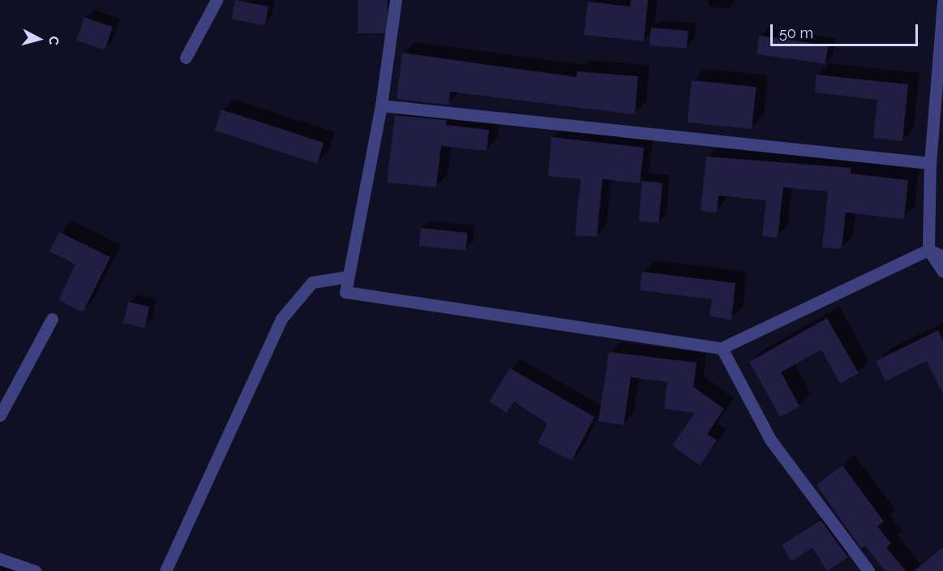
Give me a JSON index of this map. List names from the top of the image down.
{
  "scale_bar": "50 m",
  "north": "right"
}
